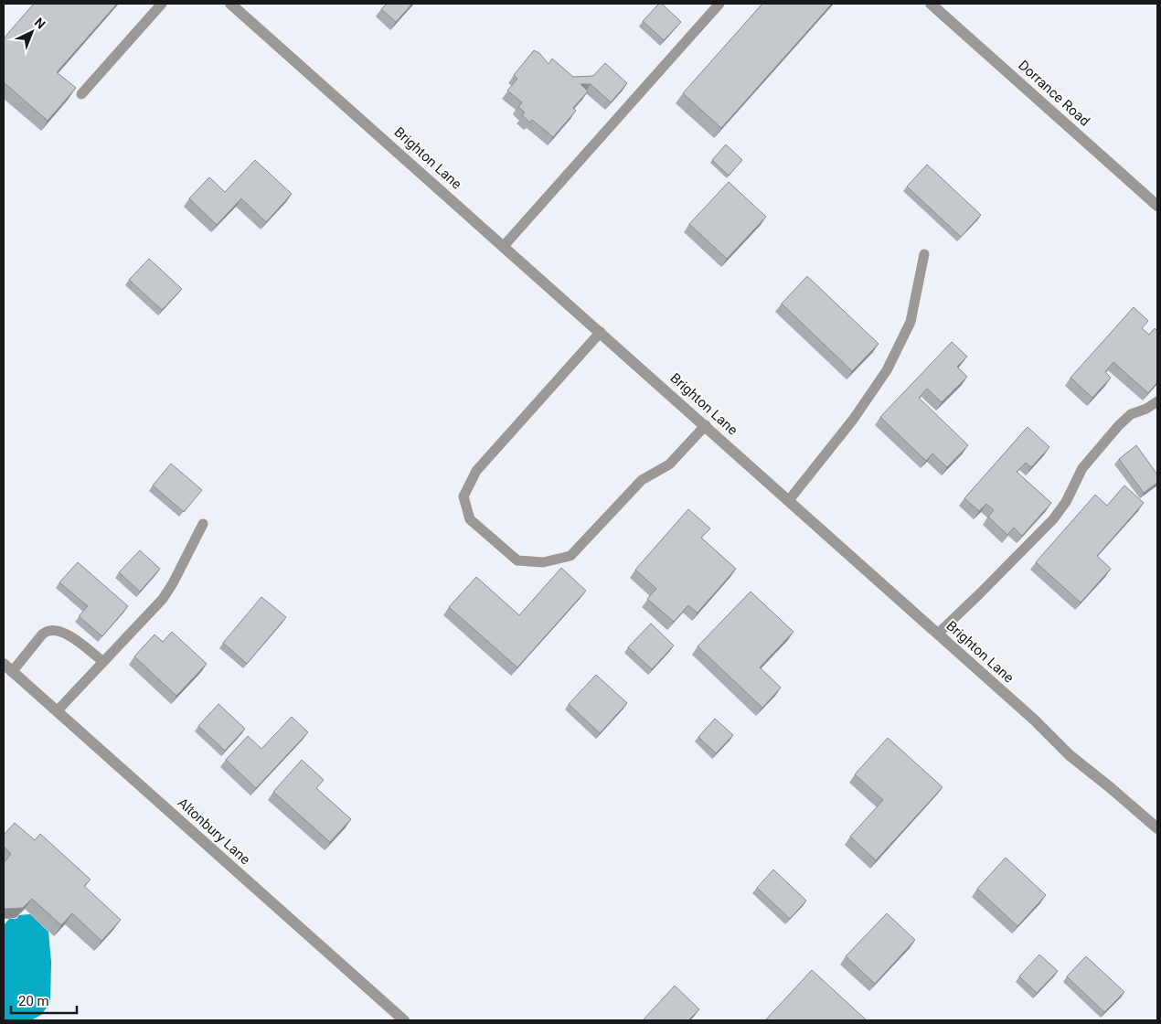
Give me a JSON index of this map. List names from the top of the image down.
{
  "streets": {
    "street": ["Dorrance Road", "Brighton Lane", "Altonbury Lane"]
  },
  "scale_bar": "20 m",
  "north": "top right"
}
